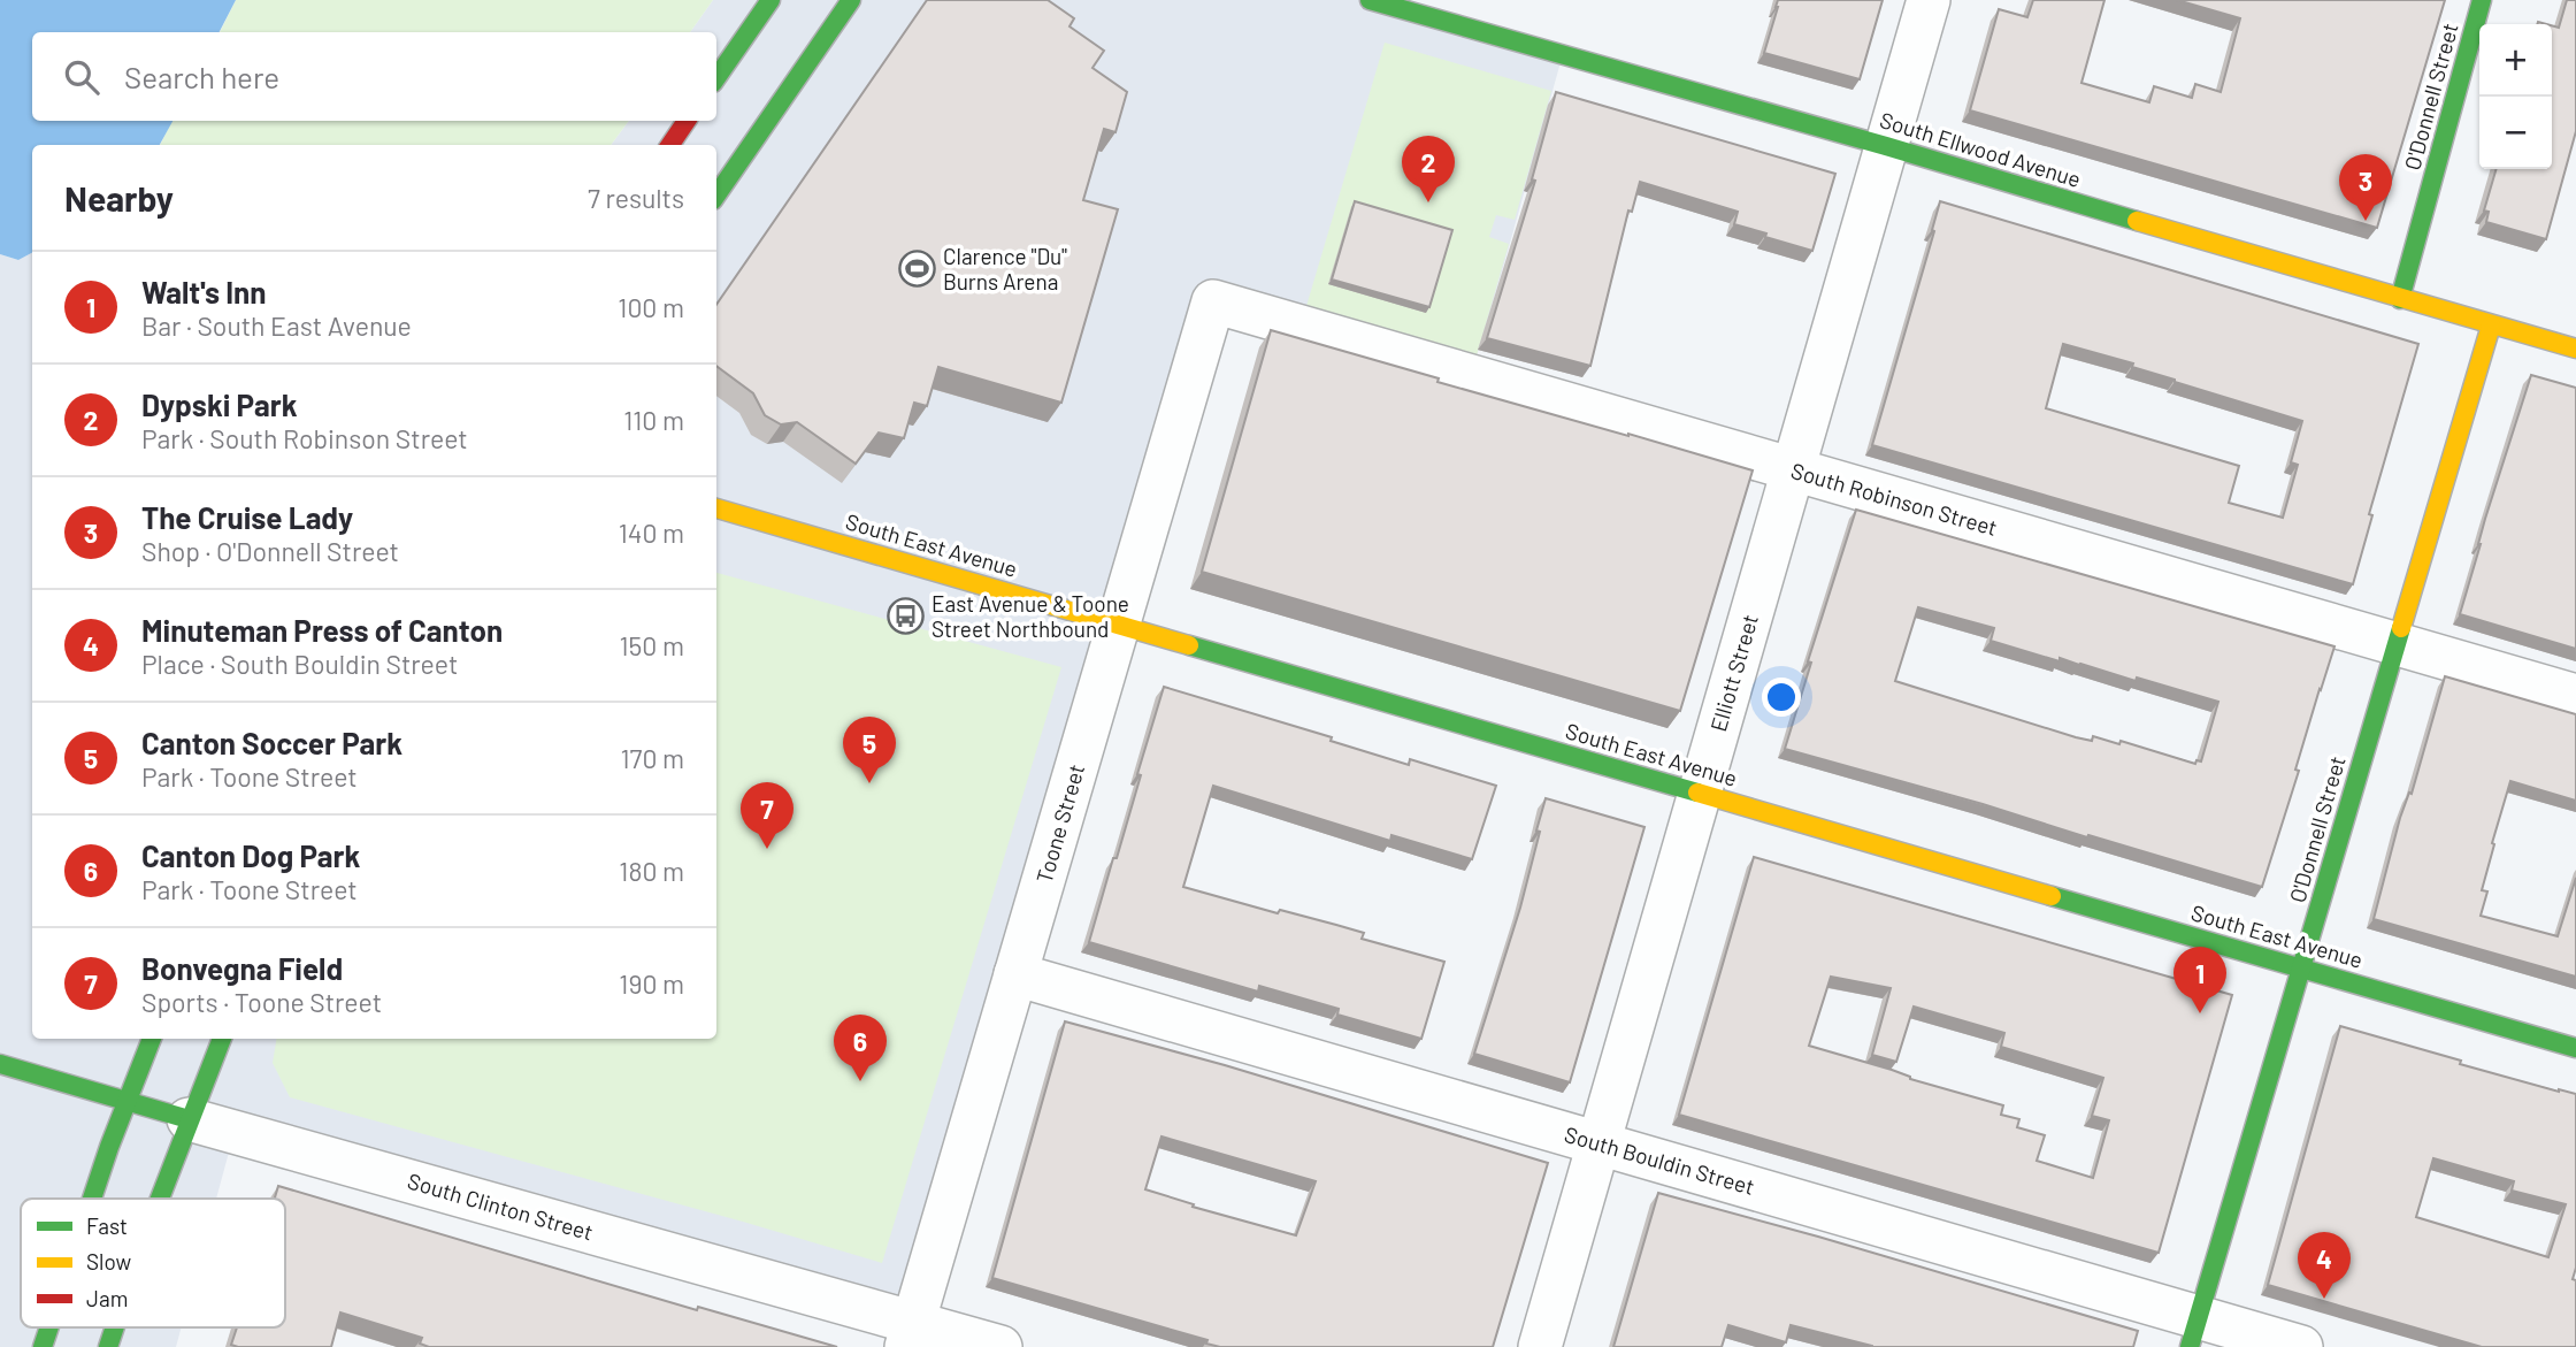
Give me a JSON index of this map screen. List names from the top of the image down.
{
  "streets": {
    "street": [
      "O'Donnell Street",
      "South Ellwood Avenue",
      "South Robinson Street",
      "South East Avenue",
      "Elliott Street",
      "Toone Street",
      "South Bouldin Street",
      "South Clinton Street"
    ]
  },
  "crossings": [
    ["O'Donnell Street", "South Ellwood Avenue"],
    ["O'Donnell Street", "South Robinson Street"],
    ["O'Donnell Street", "South East Avenue"],
    ["O'Donnell Street", "South Bouldin Street"],
    ["South Ellwood Avenue", "Elliott Street"],
    ["South Robinson Street", "Elliott Street"],
    ["South Robinson Street", "Toone Street"],
    ["South East Avenue", "Elliott Street"],
    ["South East Avenue", "Toone Street"],
    ["Elliott Street", "South Bouldin Street"],
    ["Toone Street", "South Bouldin Street"],
    ["Toone Street", "South Clinton Street"]
  ],
  "places": {
    "sports": ["Clarence \"Du\" Burns Arena"],
    "bus stop": ["East Avenue & Toone Street Northbound"]
  },
  "legend": ["Fast", "Slow", "Jam"],
  "page": {
    "map_buttons": ["+", "−"],
    "search": "Search here",
    "pins": [
      "2",
      "3",
      "5",
      "7",
      "1",
      "6",
      "4"
    ],
    "heading": ["Nearby", "7 results"],
    "list": [
      {
        "mark": "1",
        "name": "Walt's Inn",
        "note": "Bar · South East Avenue",
        "value": "100 m"
      },
      {
        "mark": "2",
        "name": "Dypski Park",
        "note": "Park · South Robinson Street",
        "value": "110 m"
      },
      {
        "mark": "3",
        "name": "The Cruise Lady",
        "note": "Shop · O'Donnell Street",
        "value": "140 m"
      },
      {
        "mark": "4",
        "name": "Minuteman Press of Canton",
        "note": "Place · South Bouldin Street",
        "value": "150 m"
      },
      {
        "mark": "5",
        "name": "Canton Soccer Park",
        "note": "Park · Toone Street",
        "value": "170 m"
      },
      {
        "mark": "6",
        "name": "Canton Dog Park",
        "note": "Park · Toone Street",
        "value": "180 m"
      },
      {
        "mark": "7",
        "name": "Bonvegna Field",
        "note": "Sports · Toone Street",
        "value": "190 m"
      }
    ]
  }
}
